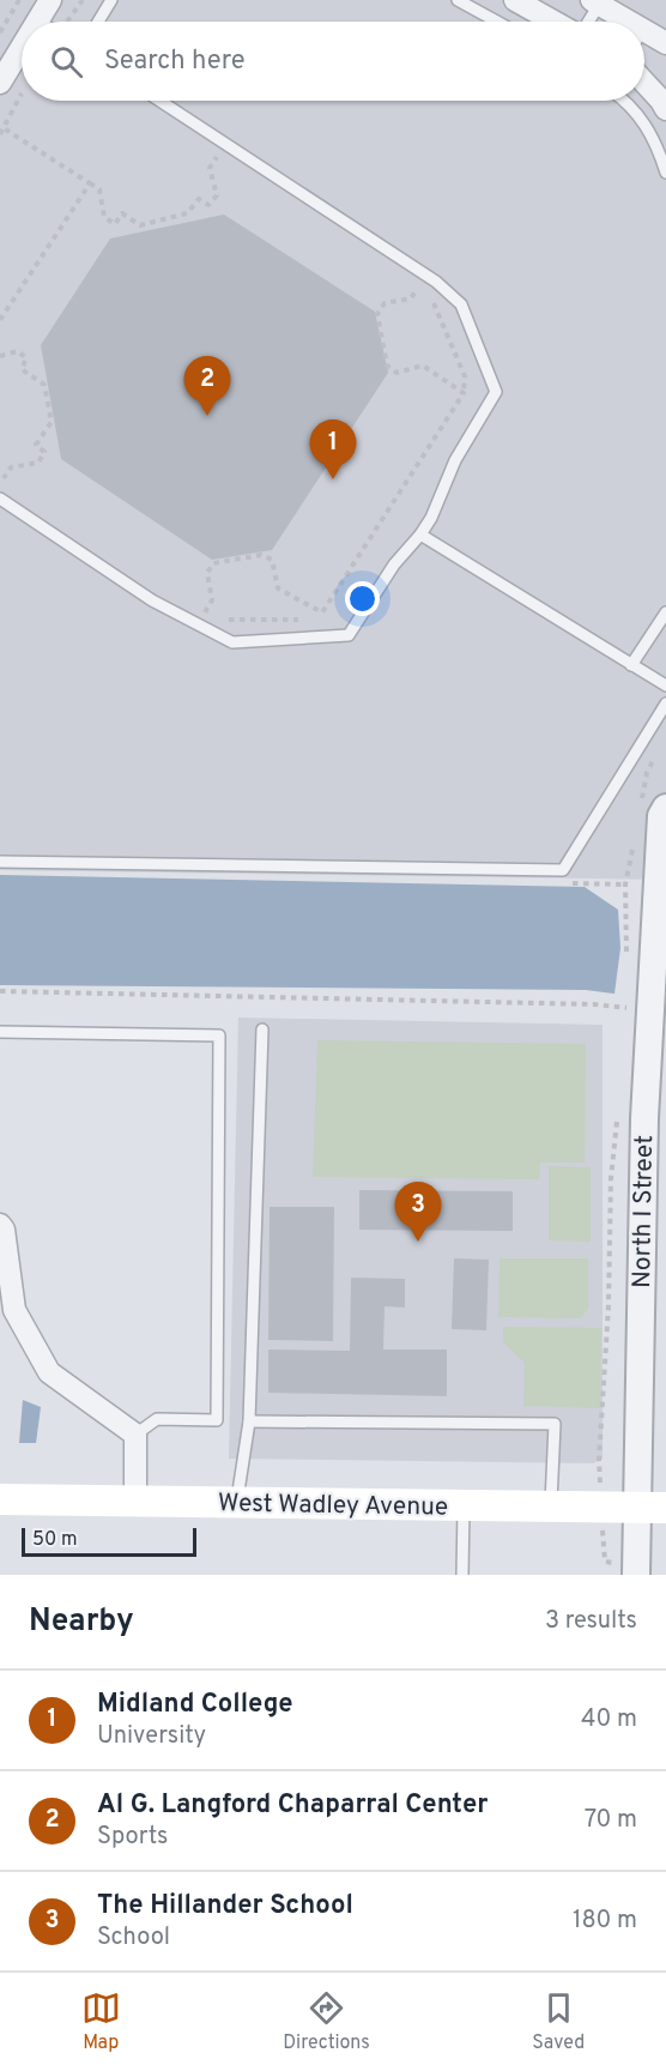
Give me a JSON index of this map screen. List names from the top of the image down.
{
  "streets": {
    "main road": ["West Wadley Avenue"],
    "street": ["North I Street"]
  },
  "crossings": [
    ["North I Street", "West Wadley Avenue"]
  ],
  "scale_bar": "50 m",
  "page": {
    "search": "Search here",
    "pins": ["2", "1", "3"],
    "scale": "50 m",
    "heading": ["Nearby", "3 results"],
    "list": [
      {
        "mark": "1",
        "name": "Midland College",
        "note": "University",
        "value": "40 m"
      },
      {
        "mark": "2",
        "name": "Al G. Langford Chaparral Center",
        "note": "Sports",
        "value": "70 m"
      },
      {
        "mark": "3",
        "name": "The Hillander School",
        "note": "School",
        "value": "180 m"
      }
    ],
    "nav": ["Map", "Directions", "Saved"]
  }
}
